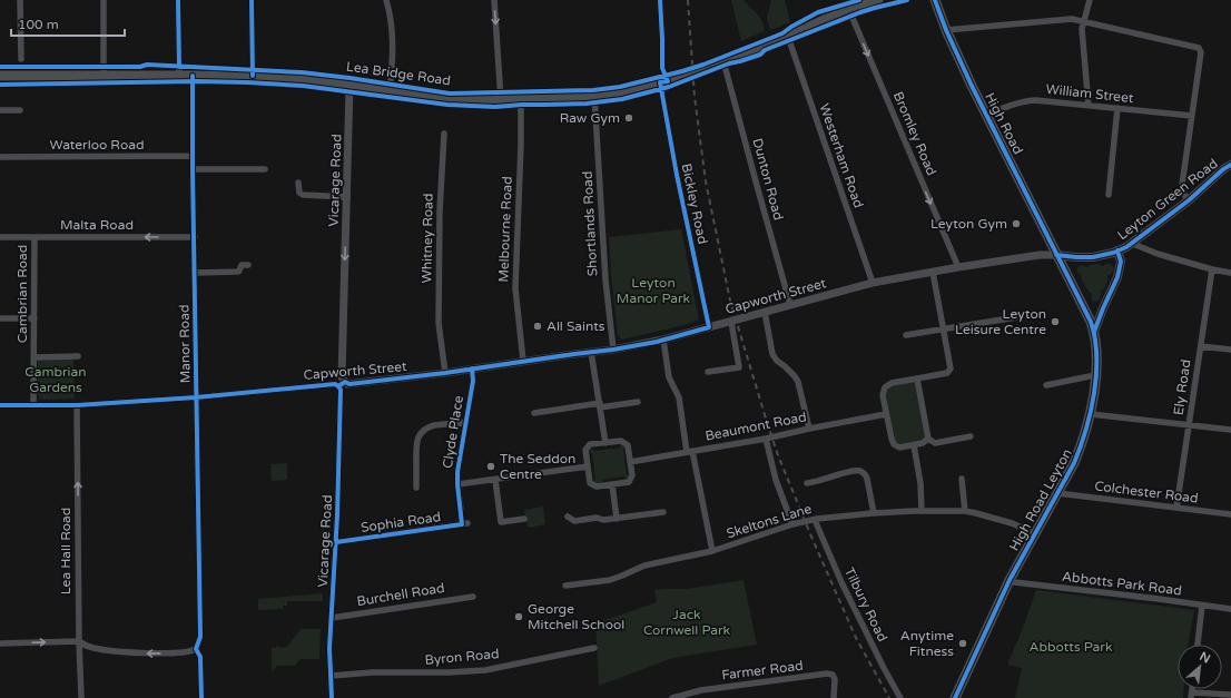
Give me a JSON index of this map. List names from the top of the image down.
{
  "streets": {
    "main road": [
      "Lea Bridge Road",
      "High Road",
      "Leyton Green Road",
      "High Road Leyton"
    ],
    "street": [
      "William Street",
      "Bromley Road",
      "Waterloo Road",
      "Westerham Road",
      "Dunton Road",
      "Vicarage Road",
      "Bickley Road",
      "Shortlands Road",
      "Malta Road",
      "Melbourne Road",
      "Whitney Road",
      "Cambrian Road",
      "Capworth Street",
      "Manor Road",
      "Ely Road",
      "Beaumont Road",
      "Clyde Place",
      "Colchester Road",
      "Skeltons Lane",
      "Sophia Road",
      "Lea Hall Road",
      "Abbotts Park Road",
      "Burchell Road",
      "Tilbury Road",
      "Byron Road",
      "Farmer Road"
    ]
  },
  "crossings": [
    ["Lea Bridge Road", "Bromley Road"],
    ["Lea Bridge Road", "Westerham Road"],
    ["Lea Bridge Road", "Dunton Road"],
    ["Lea Bridge Road", "Vicarage Road"],
    ["Lea Bridge Road", "Bickley Road"],
    ["Lea Bridge Road", "Shortlands Road"],
    ["Lea Bridge Road", "Melbourne Road"],
    ["Lea Bridge Road", "Manor Road"],
    ["William Street", "High Road"],
    ["High Road", "Leyton Green Road"],
    ["High Road", "Capworth Street"],
    ["High Road", "High Road Leyton"],
    ["Bromley Road", "Capworth Street"],
    ["Waterloo Road", "Manor Road"],
    ["Westerham Road", "Capworth Street"],
    ["Dunton Road", "Capworth Street"],
    ["Vicarage Road", "Capworth Street"],
    ["Vicarage Road", "Sophia Road"],
    ["Vicarage Road", "Burchell Road"],
    ["Vicarage Road", "Byron Road"],
    ["Leyton Green Road", "Capworth Street"],
    ["Leyton Green Road", "High Road Leyton"],
    ["Bickley Road", "Capworth Street"],
    ["Shortlands Road", "Capworth Street"],
    ["Malta Road", "Cambrian Road"],
    ["Malta Road", "Manor Road"],
    ["Melbourne Road", "Capworth Street"],
    ["Whitney Road", "Capworth Street"],
    ["Cambrian Road", "Capworth Street"],
    ["Capworth Street", "Manor Road"],
    ["Capworth Street", "Clyde Place"],
    ["Capworth Street", "High Road Leyton"],
    ["Capworth Street", "Lea Hall Road"],
    ["Ely Road", "Colchester Road"],
    ["Colchester Road", "High Road Leyton"],
    ["High Road Leyton", "Skeltons Lane"],
    ["High Road Leyton", "Abbotts Park Road"],
    ["Skeltons Lane", "Tilbury Road"]
  ],
  "one_way": ["Bromley Road", "Malta Road", "Lea Hall Road"],
  "parks": [
    "Leyton Manor Park",
    "Cambrian Gardens",
    "Jack Cornwell Park",
    "Abbotts Park"
  ],
  "places": [
    "Raw Gym",
    "Leyton Gym",
    "Leyton Leisure Centre",
    "All Saints",
    "The Seddon Centre",
    "George Mitchell School",
    "Anytime Fitness"
  ],
  "scale_bar": "100 m",
  "north": "top right"
}
